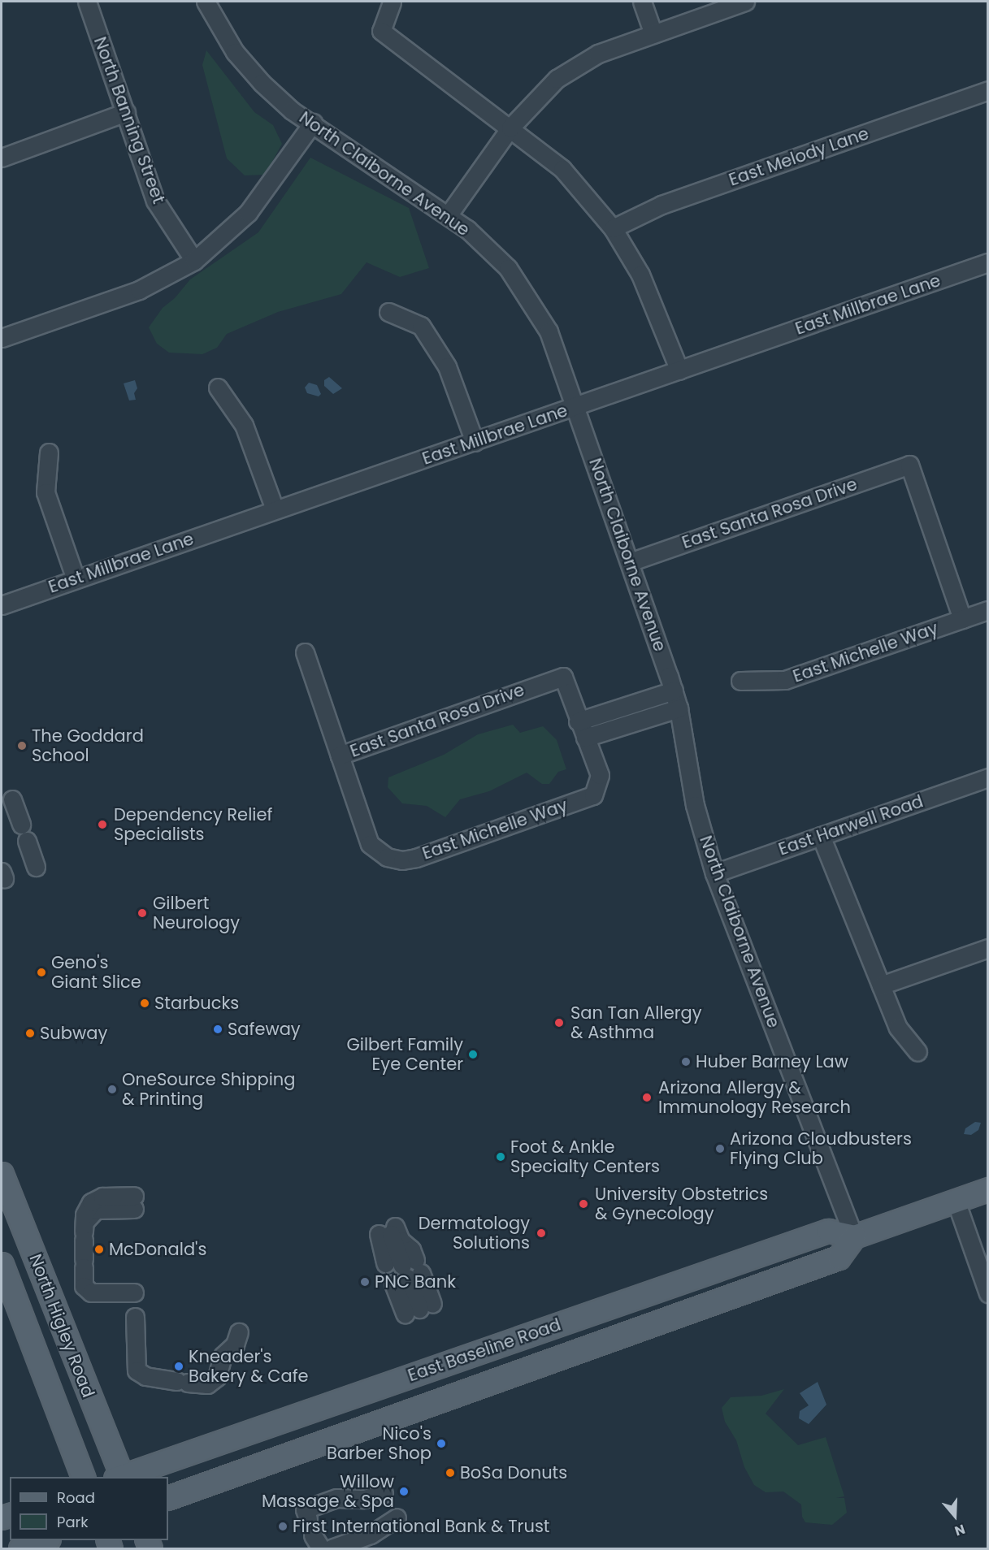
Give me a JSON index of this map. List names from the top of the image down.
{
  "streets": {
    "main road": ["North Higley Road", "East Baseline Road"],
    "street": [
      "North Banning Street",
      "East Melody Lane",
      "North Claiborne Avenue",
      "East Millbrae Lane",
      "East Santa Rosa Drive",
      "East Michelle Way",
      "East Harwell Road"
    ]
  },
  "crossings": [
    ["North Claiborne Avenue", "East Millbrae Lane"],
    ["North Claiborne Avenue", "East Santa Rosa Drive"],
    ["North Claiborne Avenue", "East Harwell Road"],
    ["North Claiborne Avenue", "East Baseline Road"],
    ["East Santa Rosa Drive", "East Michelle Way"],
    ["North Higley Road", "East Baseline Road"]
  ],
  "places": [
    "The Goddard School",
    "Dependency Relief Specialists",
    "Gilbert Neurology",
    "Geno's Giant Slice",
    "Starbucks",
    "San Tan Allergy & Asthma",
    "Safeway",
    "Subway",
    "Gilbert Family Eye Center",
    "Huber Barney Law",
    "OneSource Shipping & Printing",
    "Arizona Allergy & Immunology Research",
    "Arizona Cloudbusters Flying Club",
    "Foot & Ankle Specialty Centers",
    "University Obstetrics & Gynecology",
    "Dermatology Solutions",
    "McDonald's",
    "PNC Bank",
    "Kneader's Bakery & Cafe",
    "Nico's Barber Shop",
    "BoSa Donuts",
    "Willow Massage & Spa",
    "First International Bank & Trust"
  ],
  "legend": ["Road", "Park"],
  "north": "bottom"
}
